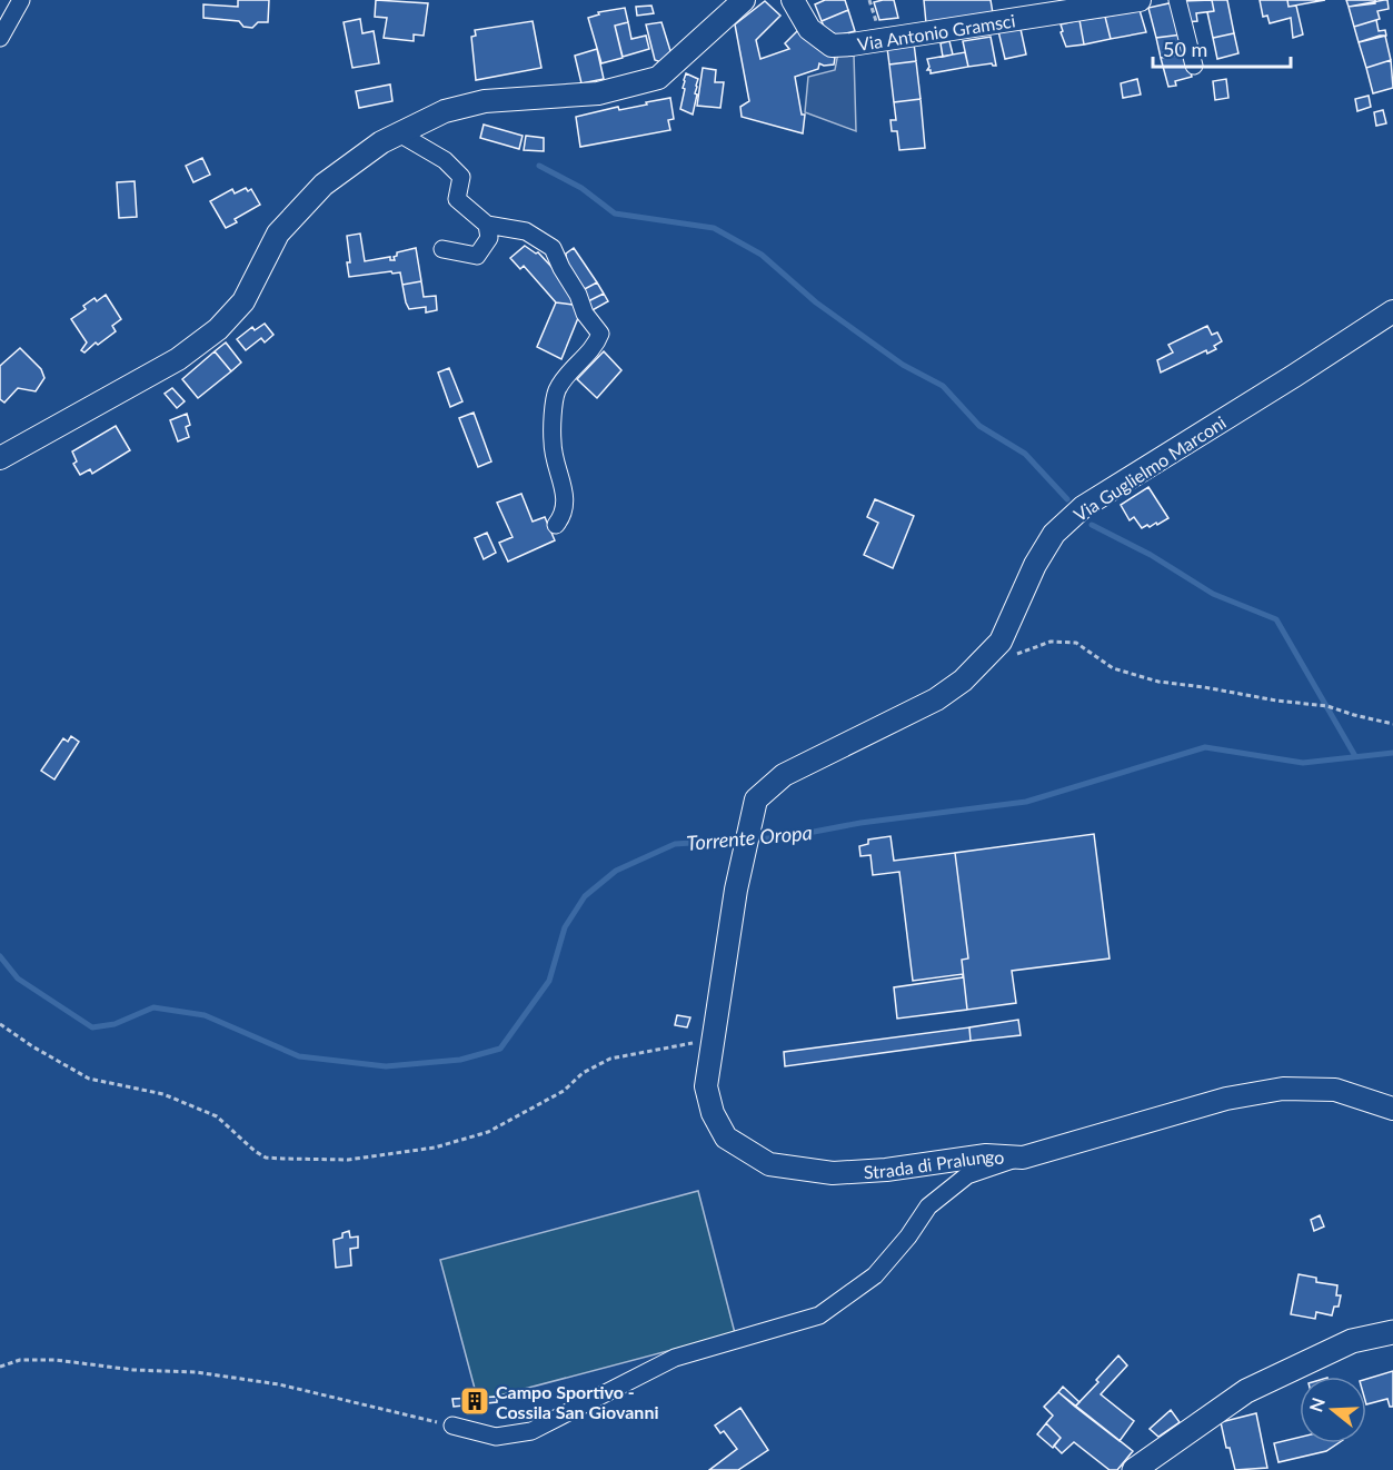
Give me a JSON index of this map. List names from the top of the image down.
{
  "streets": {
    "street": ["Via Antonio Gramsci", "Via Guglielmo Marconi", "Strada di Pralungo"]
  },
  "crossings": [
    ["Via Guglielmo Marconi", "Strada di Pralungo"]
  ],
  "water": ["Torrente Oropa"],
  "places": {
    "building": ["Campo Sportivo - Cossila San Giovanni"]
  },
  "scale_bar": "50 m",
  "north": "left"
}
